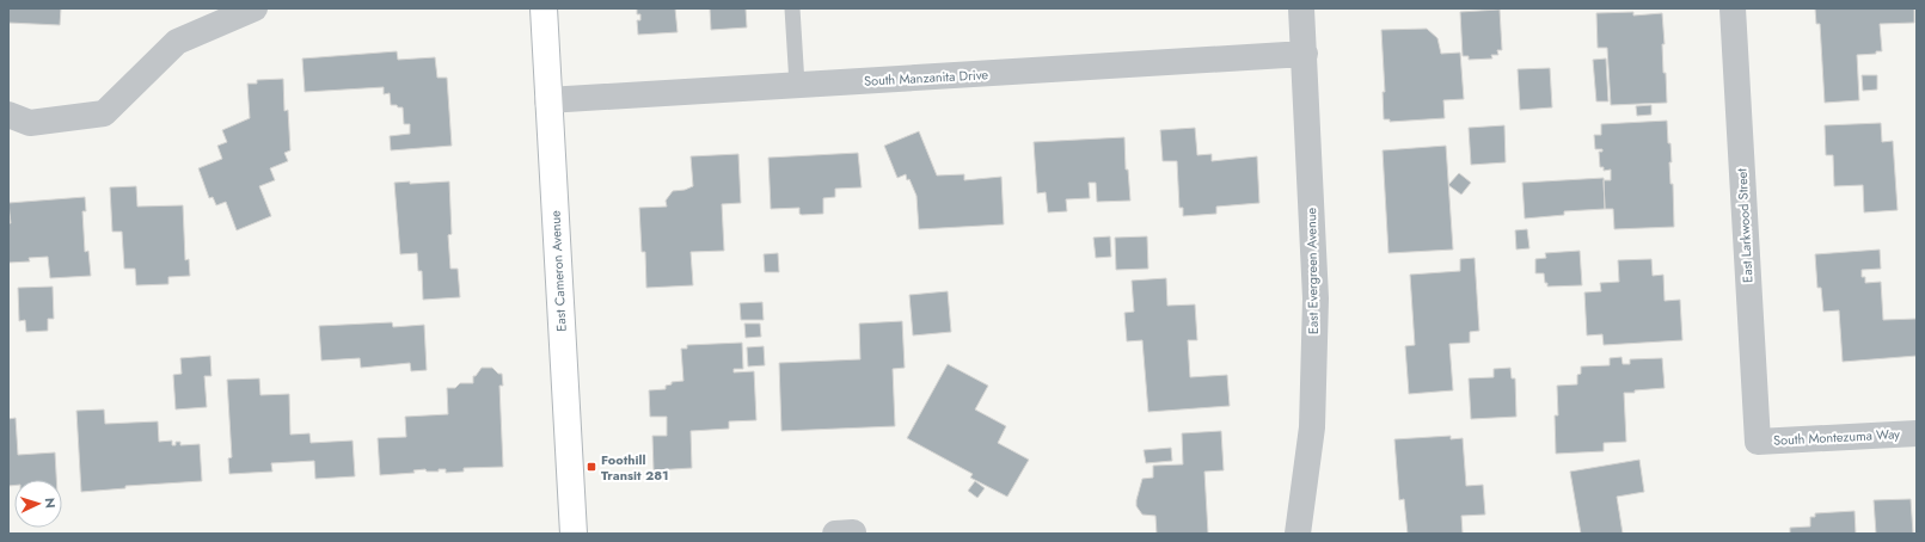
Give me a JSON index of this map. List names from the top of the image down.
{
  "streets": {
    "main road": ["East Cameron Avenue"],
    "street": [
      "South Manzanita Drive",
      "East Larkwood Street",
      "East Evergreen Avenue",
      "South Montezuma Way"
    ]
  },
  "crossings": [
    ["South Manzanita Drive", "East Cameron Avenue"],
    ["South Manzanita Drive", "East Evergreen Avenue"],
    ["East Larkwood Street", "South Montezuma Way"]
  ],
  "places": {
    "transit": ["Foothill Transit 281"]
  },
  "north": "right"
}
